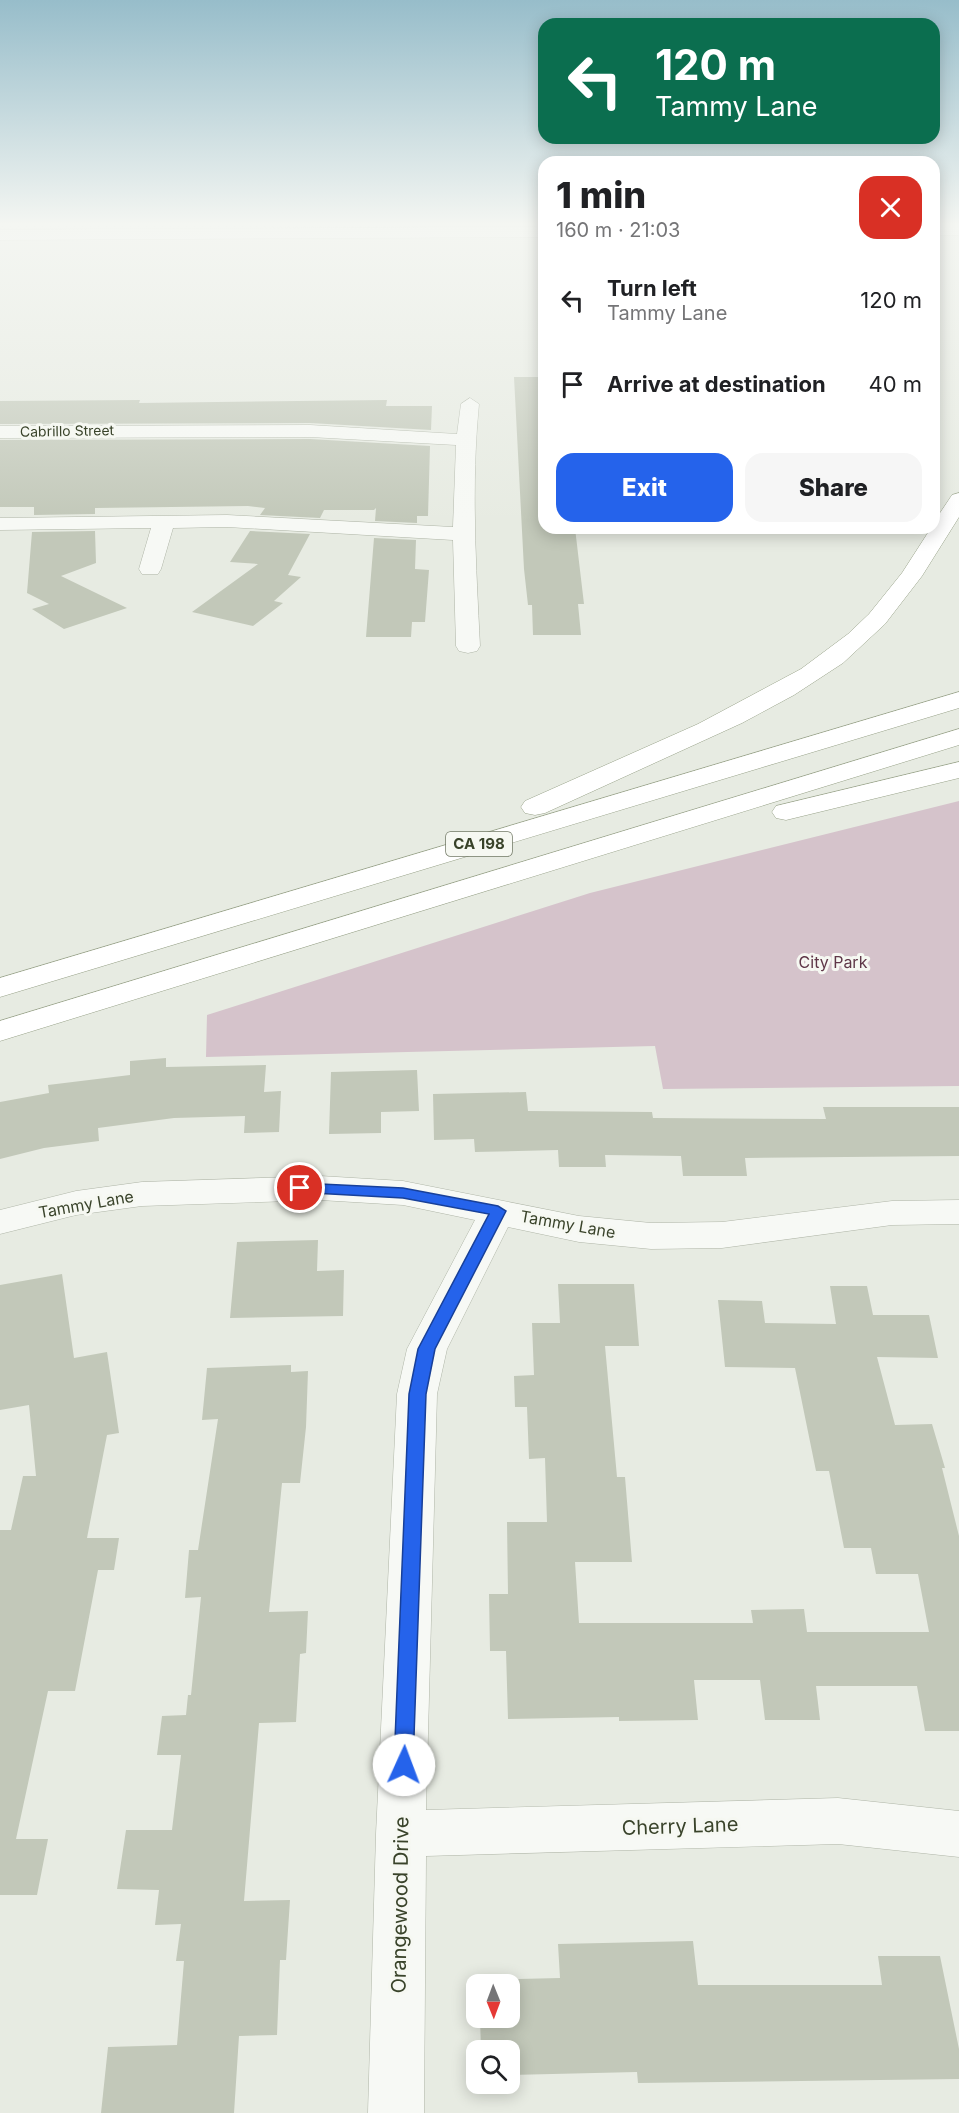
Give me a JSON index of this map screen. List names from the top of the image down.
{
  "streets": {
    "main road": ["CA 198"],
    "street": [
      "Cabrillo Street",
      "Tammy Lane",
      "Cherry Lane",
      "Orangewood Drive"
    ]
  },
  "crossings": [
    ["Tammy Lane", "Orangewood Drive"],
    ["Cherry Lane", "Orangewood Drive"]
  ],
  "parks": ["City Park"],
  "north": "bottom",
  "page": {
    "turn": ["120 m", "Tammy Lane"],
    "heading": ["1 min", "160 m · 21:03"],
    "list": [
      {
        "name": "Turn left",
        "note": "Tammy Lane",
        "value": "120 m"
      },
      {
        "name": "Arrive at destination",
        "value": "40 m"
      }
    ],
    "buttons": ["Exit", "Share"]
  }
}
